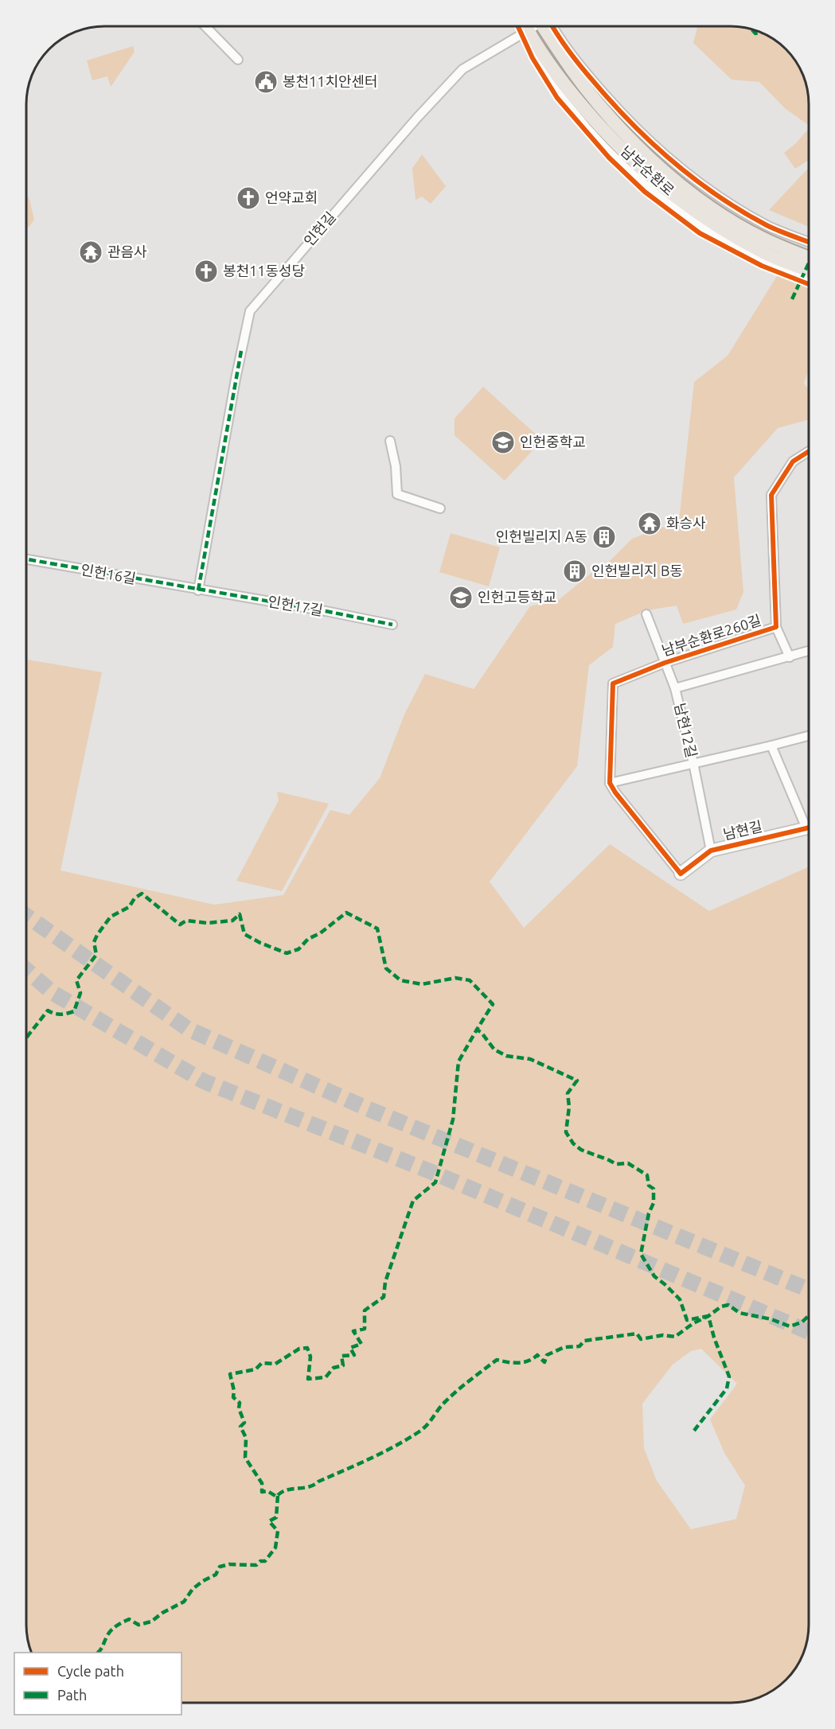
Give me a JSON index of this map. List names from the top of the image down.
{
  "streets": {
    "main road": ["남부순환로"],
    "street": [
      "인헌길",
      "인헌16길",
      "인헌17길",
      "남부순환로260길",
      "남현12길",
      "남현길"
    ]
  },
  "crossings": [
    ["남부순환로", "인헌길"],
    ["인헌길", "인헌16길"],
    ["인헌길", "인헌17길"],
    ["인헌16길", "인헌17길"],
    ["남부순환로260길", "남현12길"],
    ["남현12길", "남현길"]
  ],
  "places": {
    "public building": ["봉천11치안센터"],
    "church": ["언약교회", "봉천11동성당"],
    "temple": ["관음사", "화승사"],
    "school or university": ["인헌중학교", "인헌고등학교"],
    "building": ["인헌빌리지 A동", "인헌빌리지 B동"]
  },
  "legend": ["Cycle path", "Path"]
}
